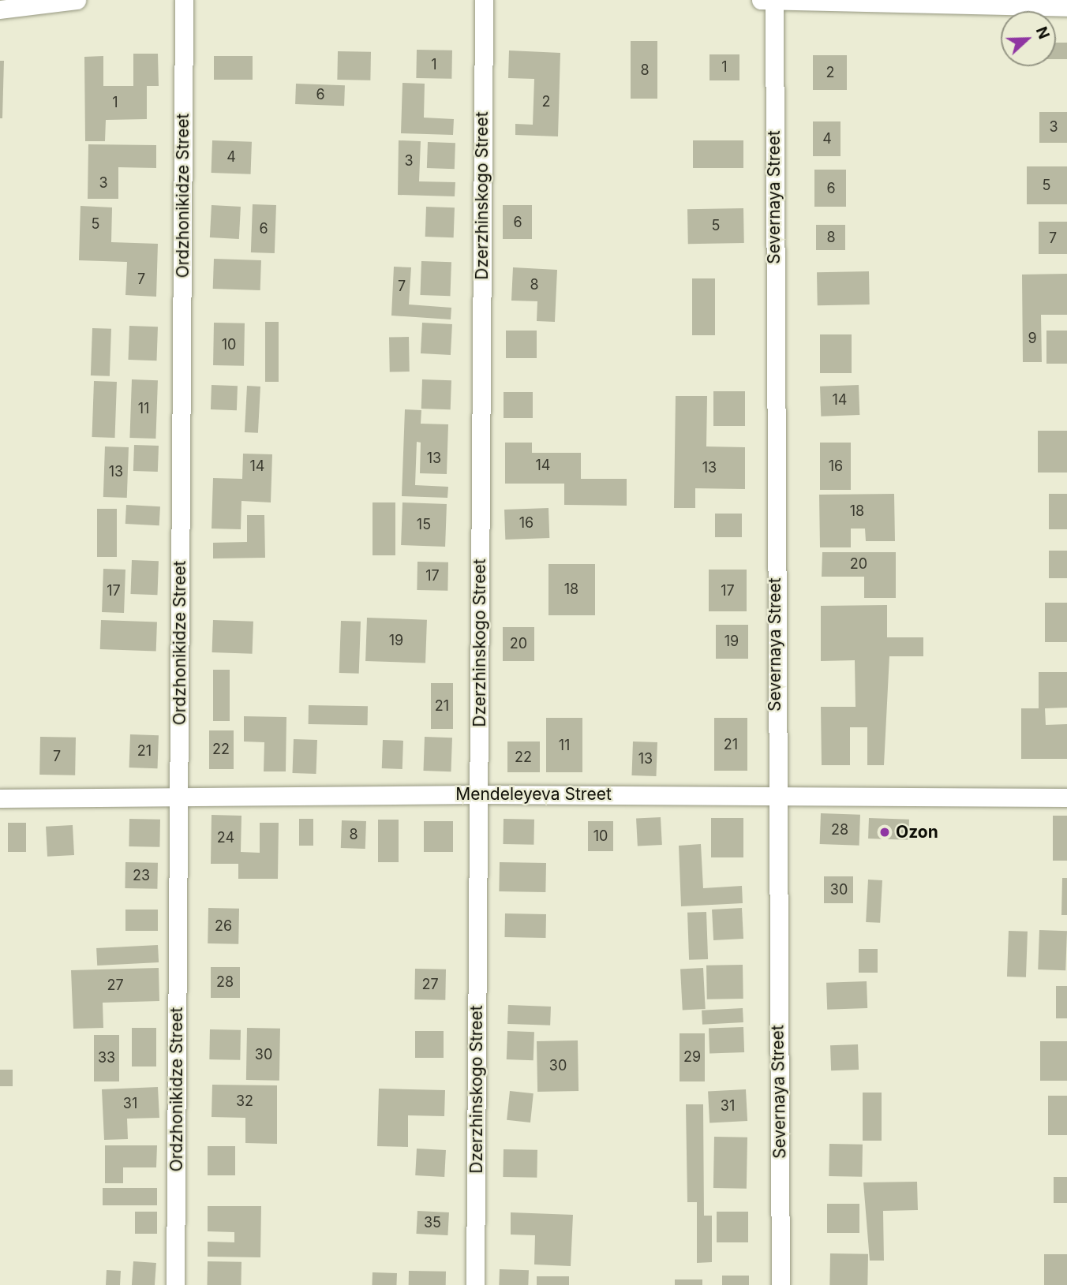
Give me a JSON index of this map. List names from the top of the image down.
{
  "streets": {
    "street": [
      "Ordzhonikidze Street",
      "Dzerzhinskogo Street",
      "Severnaya Street",
      "Mendeleyeva Street"
    ]
  },
  "crossings": [
    ["Ordzhonikidze Street", "Mendeleyeva Street"],
    ["Dzerzhinskogo Street", "Mendeleyeva Street"],
    ["Severnaya Street", "Mendeleyeva Street"]
  ],
  "places": ["Ozon"],
  "house_numbers": [
    "1",
    "1",
    "8",
    "2",
    "6",
    "2",
    "1",
    "3",
    "4",
    "4",
    "3",
    "3",
    "5",
    "6",
    "6",
    "5",
    "5",
    "6",
    "8",
    "7",
    "7",
    "8",
    "7",
    "9",
    "10",
    "14",
    "11",
    "13",
    "14",
    "14",
    "16",
    "13",
    "13",
    "18",
    "16",
    "15",
    "20",
    "17",
    "18",
    "17",
    "17",
    "19",
    "19",
    "20",
    "21",
    "21",
    "11",
    "22",
    "21",
    "7",
    "22",
    "13",
    "28",
    "8",
    "10",
    "24",
    "23",
    "30",
    "26",
    "28",
    "27",
    "27",
    "30",
    "29",
    "33",
    "30",
    "32",
    "31",
    "31",
    "35"
  ],
  "north": "right"
}
